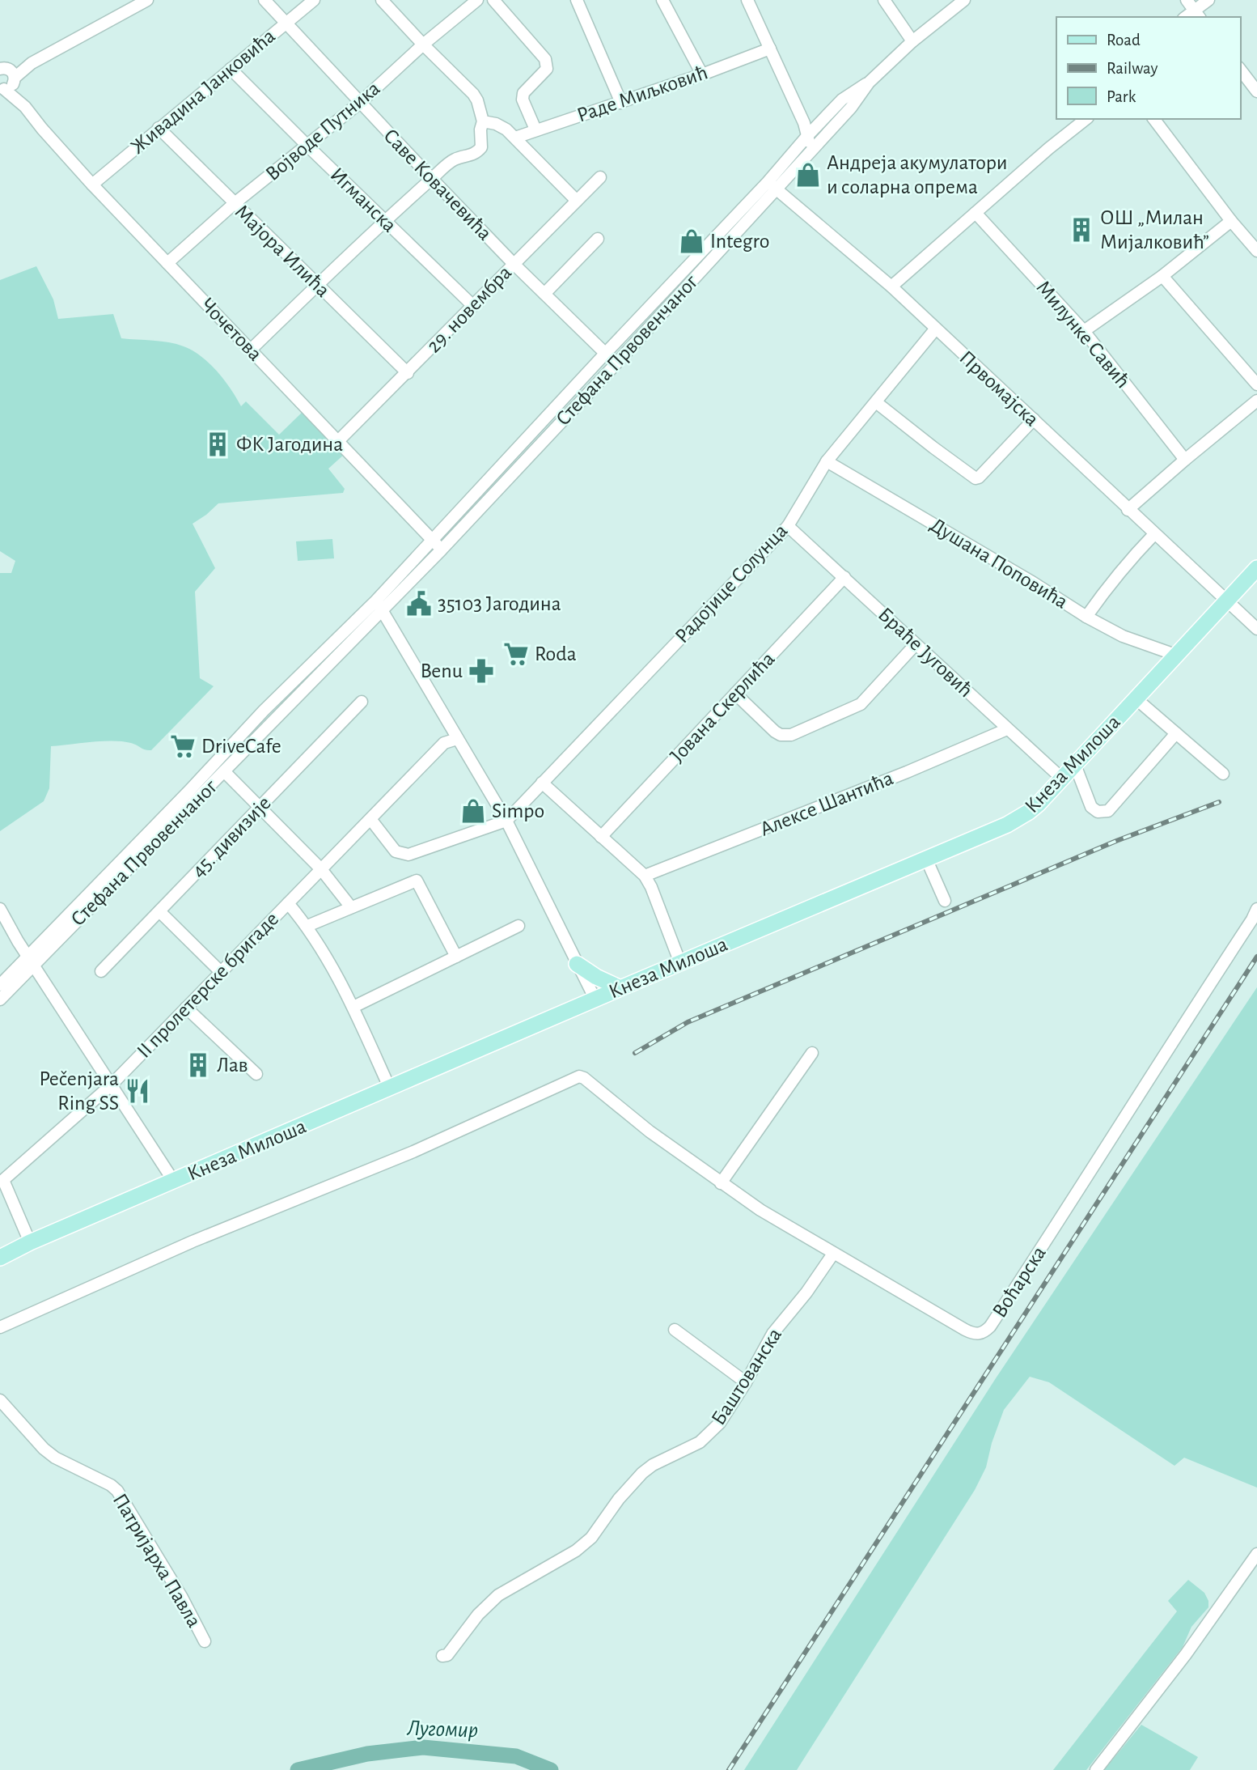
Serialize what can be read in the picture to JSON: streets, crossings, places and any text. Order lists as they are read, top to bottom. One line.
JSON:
{"streets":{"main road":["Кнеза Милоша"],"street":["Живадина Јанковића","Раде Миљковић","Војводе Путника","Саве Ковачевића","Игманска","Мајора Илића","29. новембра","Чочетова","Милунке Савић","Стефана Првовенчаног","Првомајска","Душана Поповића","Радојице Солунца","Браће Југовић","Јована Скерлића","Алексе Шантића","45. дивизије","II пролетерске бригаде","Воћарска","Баштованска","Патријарха Павла"]},"crossings":[["Живадина Јанковића","Саве Ковачевића"],["Живадина Јанковића","Игманска"],["Живадина Јанковића","Мајора Илића"],["Живадина Јанковића","Чочетова"],["Војводе Путника","Саве Ковачевића"],["Војводе Путника","Игманска"],["Војводе Путника","Мајора Илића"],["Војводе Путника","Чочетова"],["Саве Ковачевића","29. новембра"],["Саве Ковачевића","Стефана Првовенчаног"],["Игманска","29. новембра"],["Мајора Илића","29. новембра"],["29. новембра","Чочетова"],["Чочетова","Стефана Првовенчаног"],["Стефана Првовенчаног","Првомајска"],["Првомајска","Радојице Солунца"],["Првомајска","Кнеза Милоша"],["Душана Поповића","Радојице Солунца"],["Душана Поповића","Кнеза Милоша"],["Радојице Солунца","Браће Југовић"],["Браће Југовић","Јована Скерлића"],["Браће Југовић","Кнеза Милоша"],["Браће Југовић","Алексе Шантића"],["Кнеза Милоша","II пролетерске бригаде"],["Воћарска","Баштованска"]],"water":["Лугомир"],"places":{"shop":["Андреја акумулатори и соларна опрема","Integro","Simpo"],"building":["ОШ „Милан Мијалковић”","ФК Јагодина","Лав"],"public building":["35103 Јагодина"],"supermarket":["Roda","DriveCafe"],"pharmacy":["Benu"],"restaurant":["Pečenjara Ring SS"]},"legend":["Road","Railway","Park"]}
